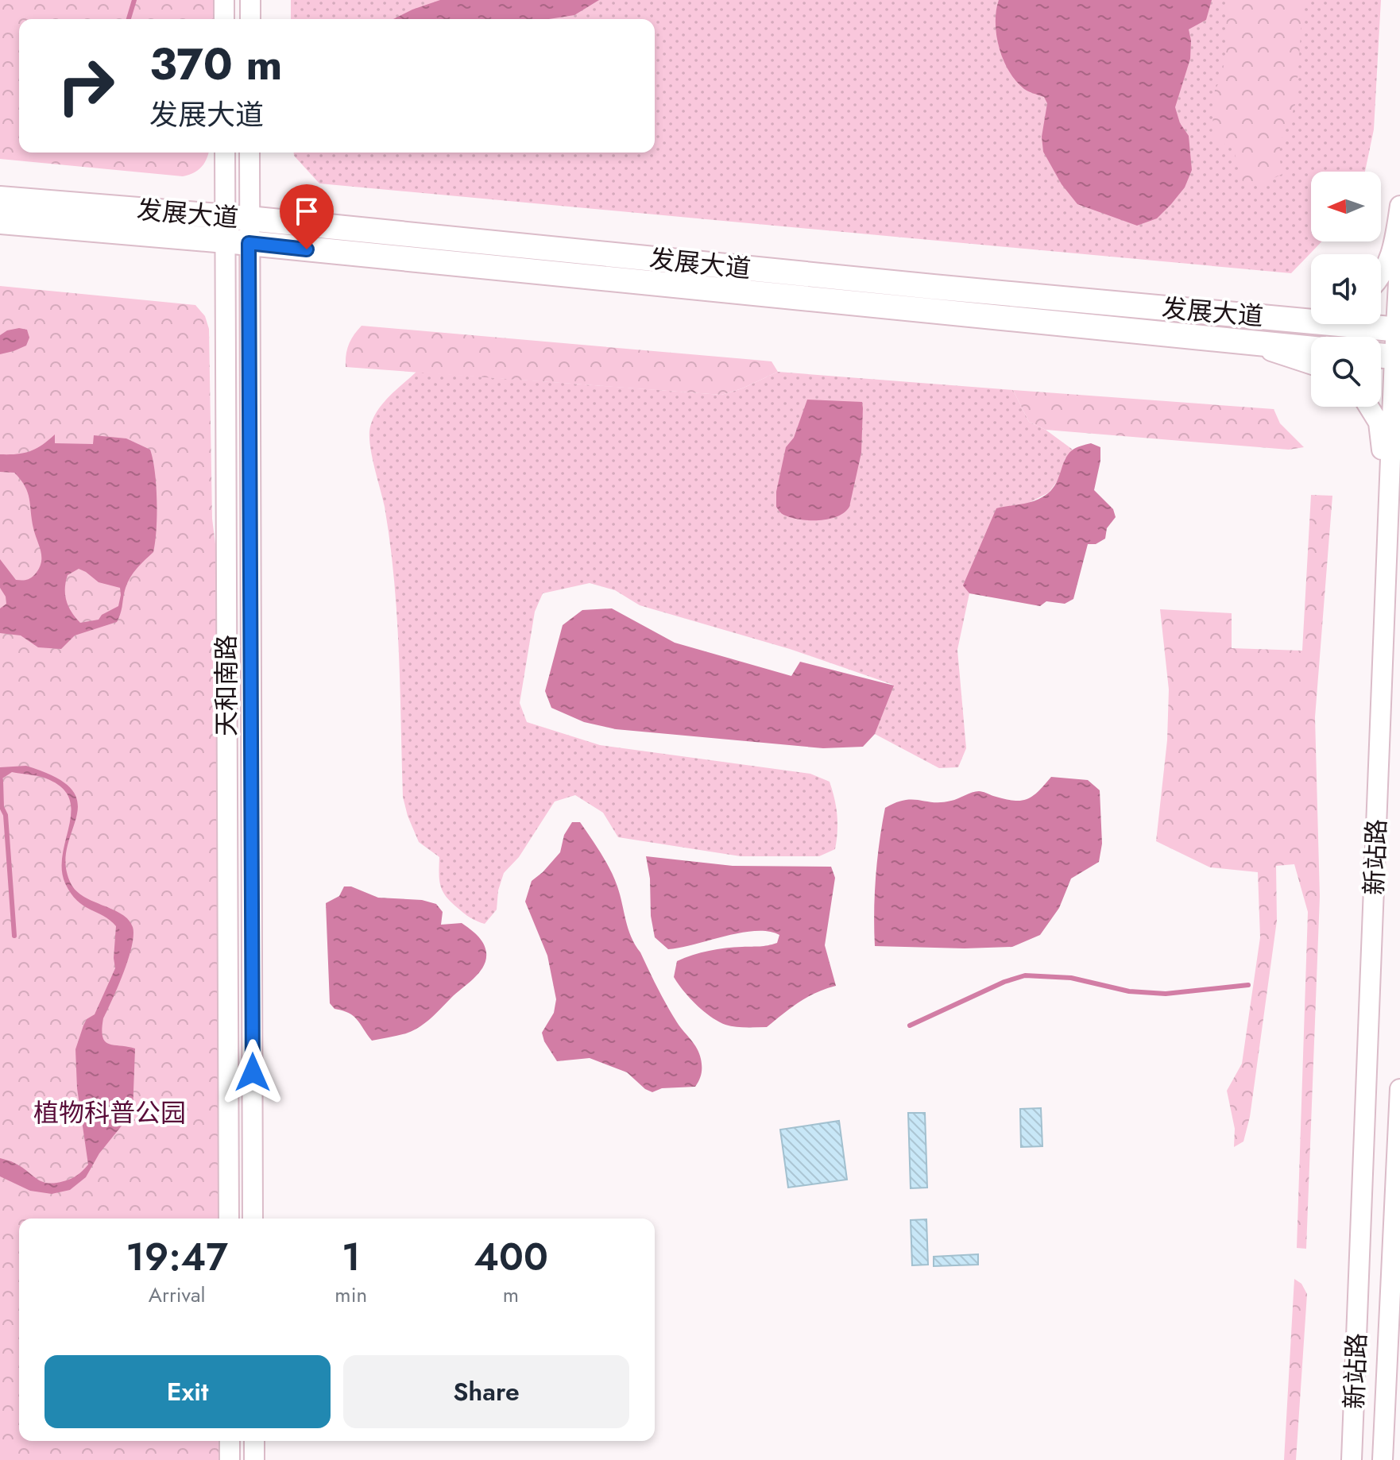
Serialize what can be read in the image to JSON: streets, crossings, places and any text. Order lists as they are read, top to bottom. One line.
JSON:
{"streets":{"main road":["发展大道"],"street":["天和南路","新站路"]},"crossings":[["发展大道","天和南路"],["发展大道","新站路"]],"parks":["植物科普公园"],"north":"left","page":{"turn":["370 m","发展大道"],"eta":["19:47","Arrival","1","min","400","m"],"buttons":["Exit","Share"]}}
